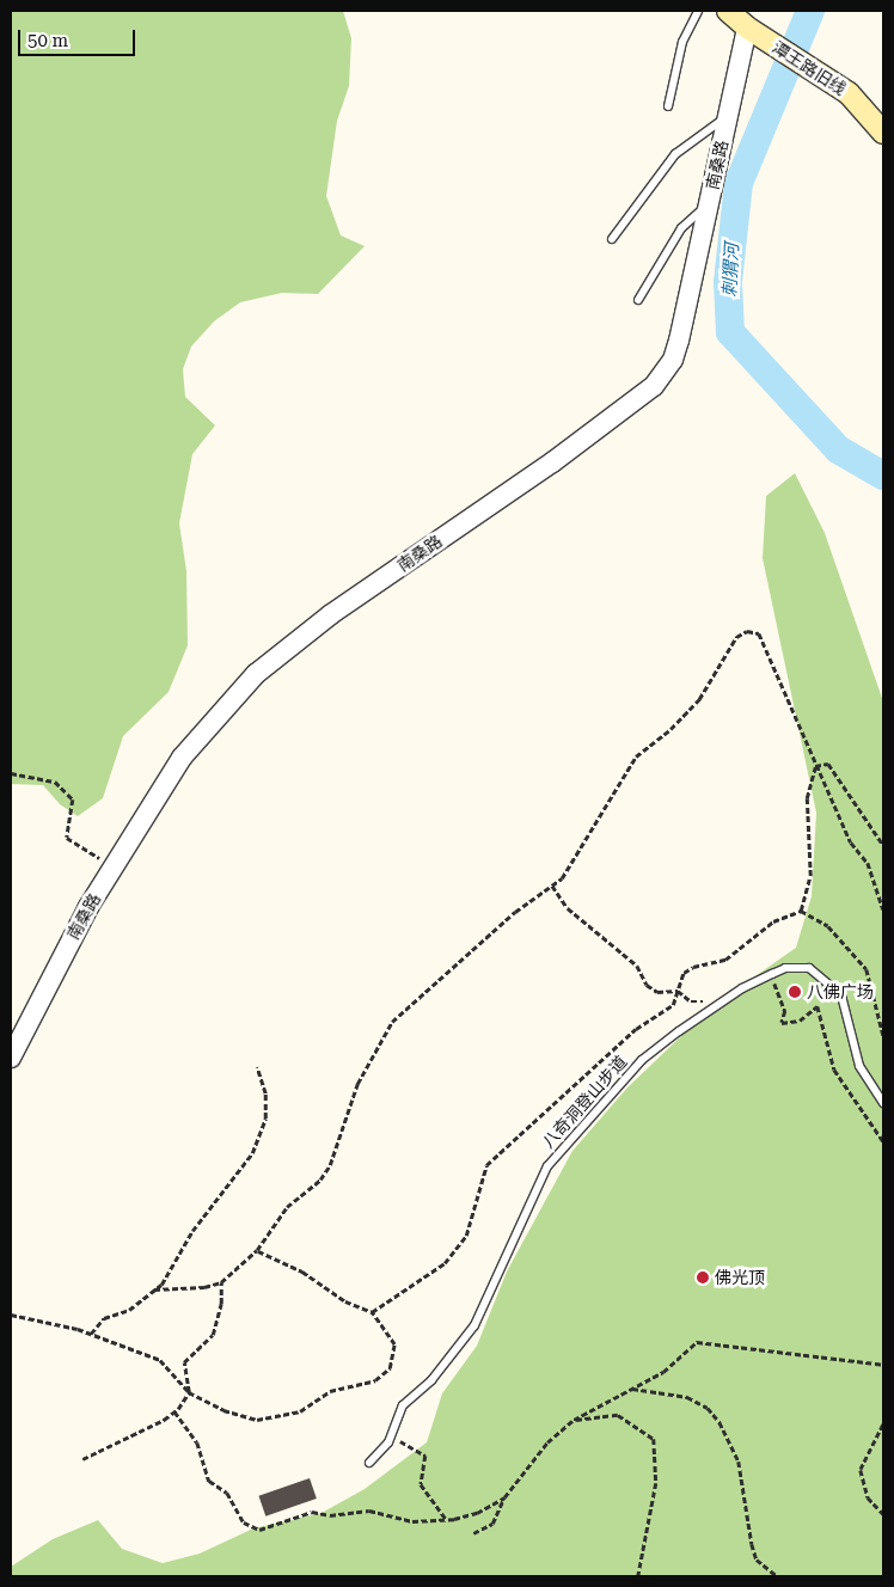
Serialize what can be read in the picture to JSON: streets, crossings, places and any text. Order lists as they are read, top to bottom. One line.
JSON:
{"streets":{"main road":["潭王路旧线"],"street":["南桑路"],"lane":["八奇洞登山步道"]},"crossings":[["潭王路旧线","南桑路"]],"water":["刺猬河"],"places":["八佛广场","佛光顶"],"scale_bar":"50 m"}
